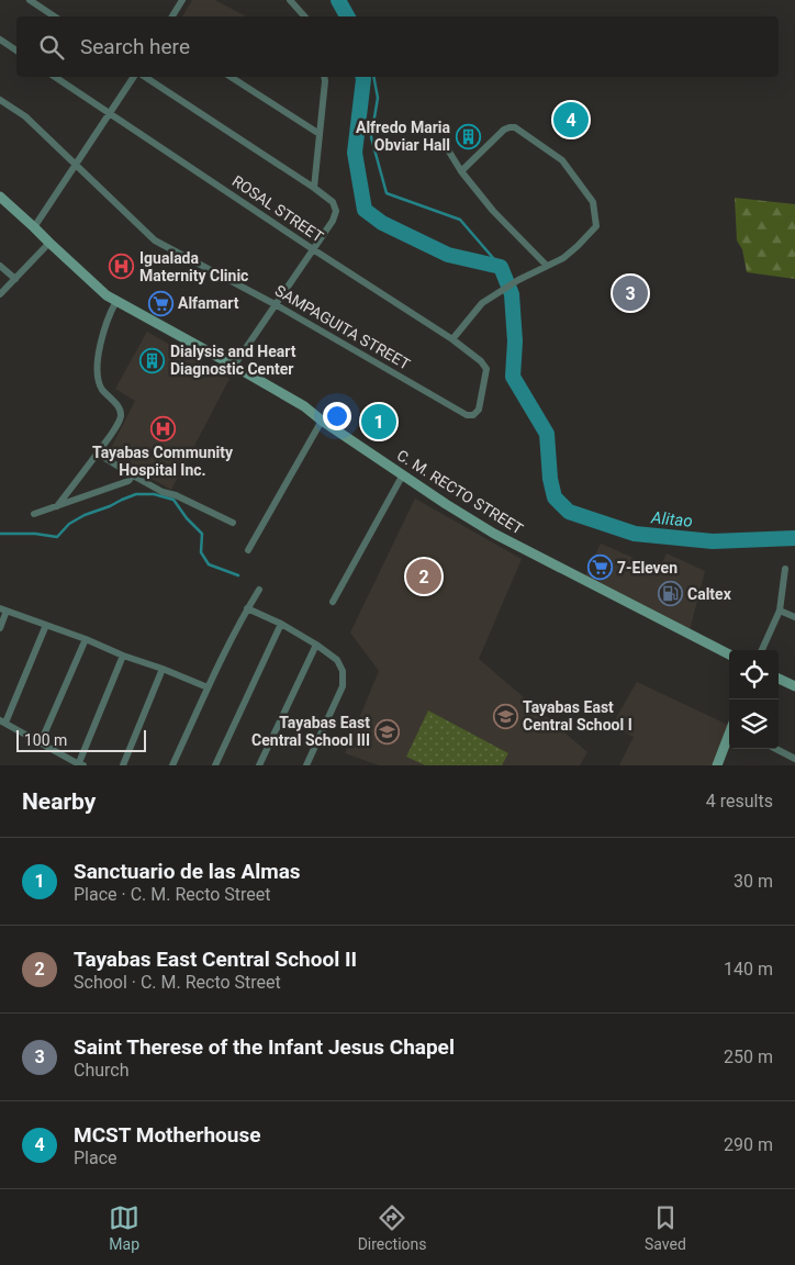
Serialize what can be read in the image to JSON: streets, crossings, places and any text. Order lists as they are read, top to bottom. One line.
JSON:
{"streets":{"main road":["C. M. RECTO STREET"],"street":["ROSAL STREET","SAMPAGUITA STREET"]},"crossings":[["ROSAL STREET","SAMPAGUITA STREET"]],"water":["Alitao"],"places":{"building":["Alfredo Maria Obviar Hall","Dialysis and Heart Diagnostic Center"],"hospital":["Igualada Maternity Clinic","Tayabas Community Hospital Inc."],"supermarket":["Alfamart","7-Eleven"],"fuel station":["Caltex"],"school or university":["Tayabas East Central School I","Tayabas East Central School III"]},"scale_bar":"100 m","page":{"search":"Search here","pins":["4","3","1","2"],"scale":"100 m","heading":["Nearby","4 results"],"list":[{"mark":"1","name":"Sanctuario de las Almas","note":"Place · C. M. Recto Street","value":"30 m"},{"mark":"2","name":"Tayabas East Central School II","note":"School · C. M. Recto Street","value":"140 m"},{"mark":"3","name":"Saint Therese of the Infant Jesus Chapel","note":"Church","value":"250 m"},{"mark":"4","name":"MCST Motherhouse","note":"Place","value":"290 m"}],"nav":["Map","Directions","Saved"]}}
